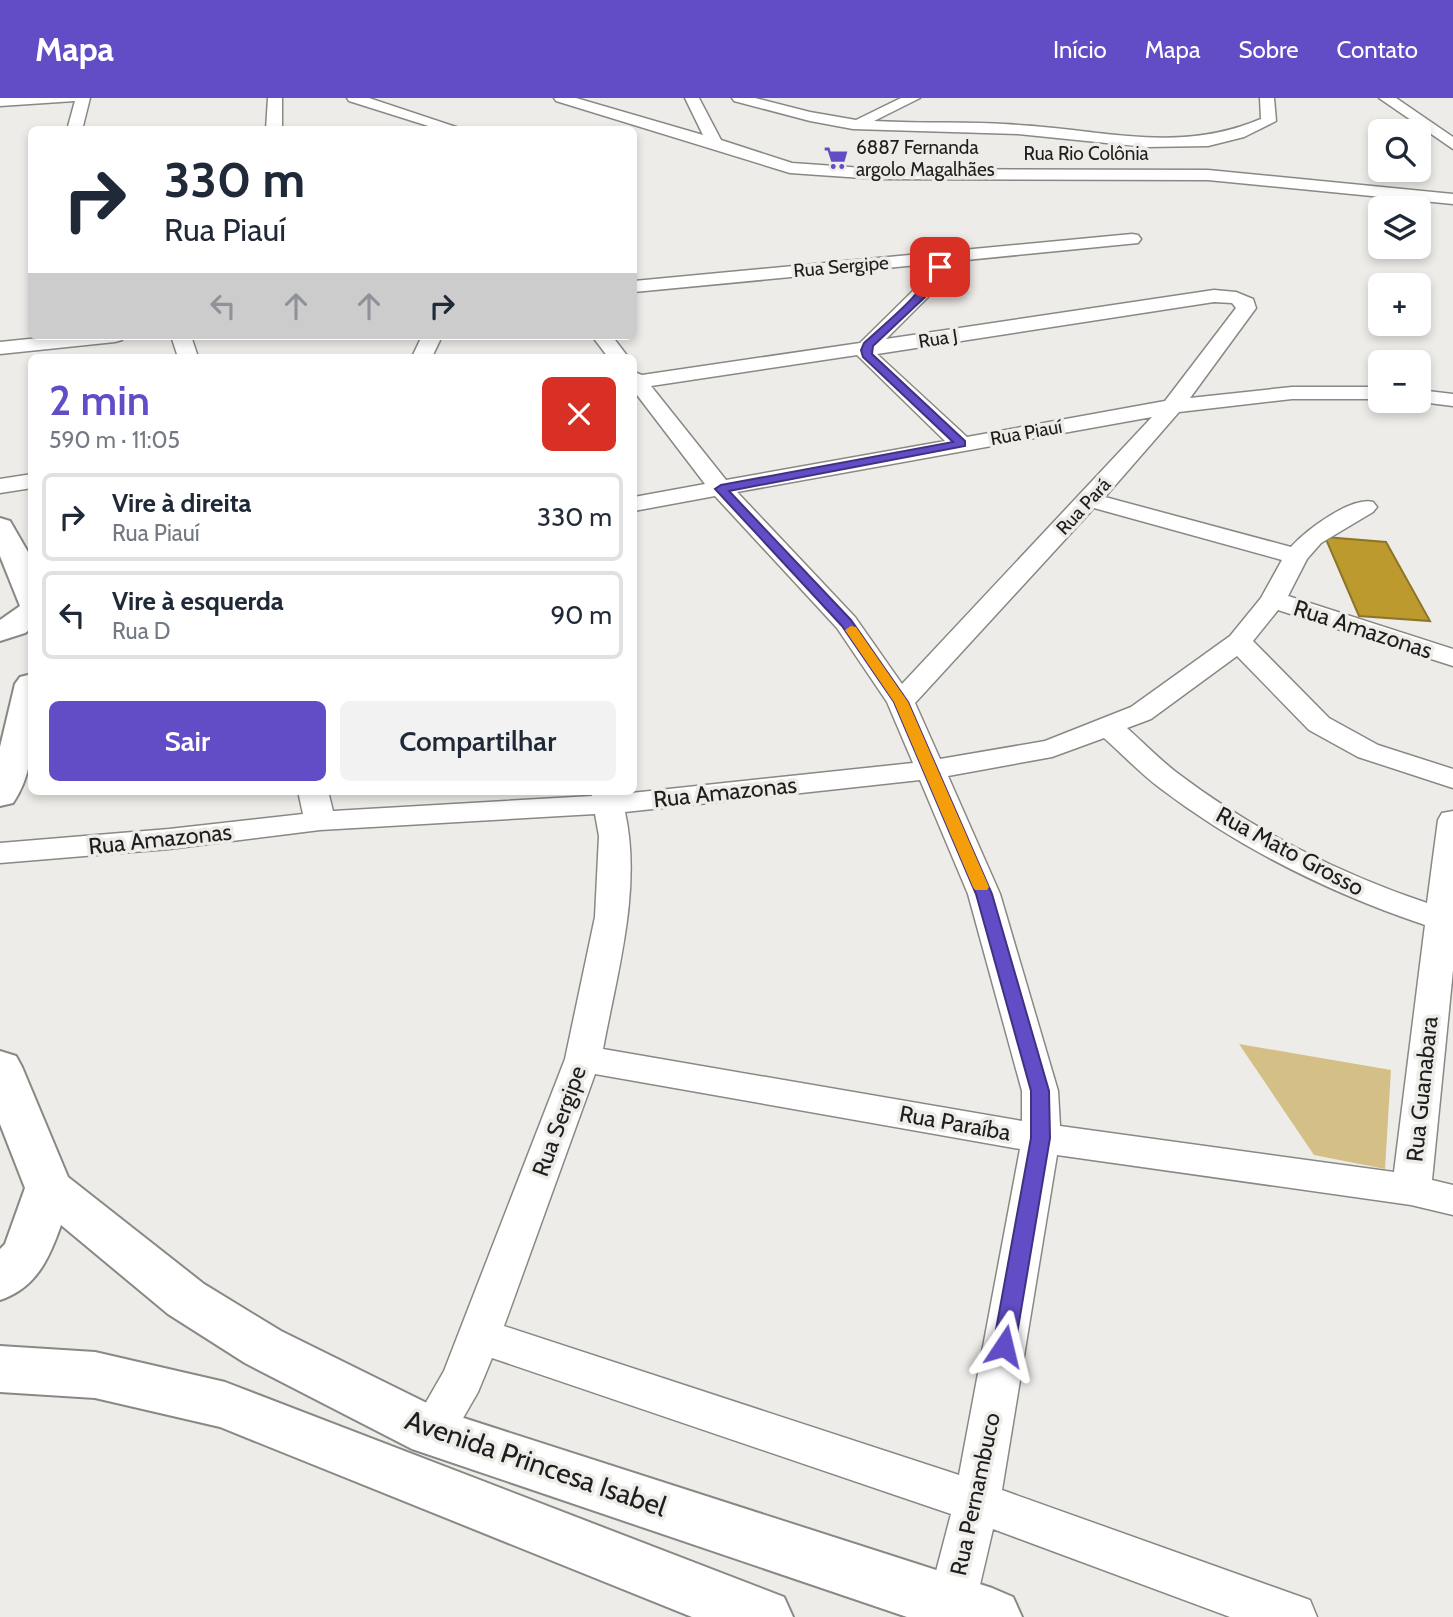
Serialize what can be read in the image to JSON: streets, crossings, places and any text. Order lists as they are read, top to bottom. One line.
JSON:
{"streets":{"main road":["Avenida Princesa Isabel"],"street":["Rua Rio Colônia","Rua Sergipe","Rua J","Rua Piauí","Rua Pará","Rua Amazonas","Rua Mato Grosso","Rua Guanabara","Rua Paraíba","Rua Pernambuco"]},"crossings":[["Rua Sergipe","Rua Amazonas"],["Rua Sergipe","Rua Paraíba"],["Rua Sergipe","Avenida Princesa Isabel"],["Rua J","Rua Pará"],["Rua Piauí","Rua Pará"],["Rua Piauí","Rua Pernambuco"],["Rua Pará","Rua Pernambuco"],["Rua Amazonas","Rua Mato Grosso"],["Rua Amazonas","Rua Pernambuco"],["Rua Mato Grosso","Rua Guanabara"],["Rua Guanabara","Rua Paraíba"],["Rua Paraíba","Rua Pernambuco"],["Avenida Princesa Isabel","Rua Pernambuco"]],"places":{"supermarket":["6887 Fernanda argolo Magalhães"]},"page":{"header":"Mapa","nav":["Início","Mapa","Sobre","Contato"],"map_buttons":["+","−"],"turn":["330 m","Rua Piauí"],"heading":["2 min","590 m · 11:05"],"list":[{"name":"Vire à direita","note":"Rua Piauí","value":"330 m"},{"name":"Vire à esquerda","note":"Rua D","value":"90 m"}],"buttons":["Sair","Compartilhar"]}}
